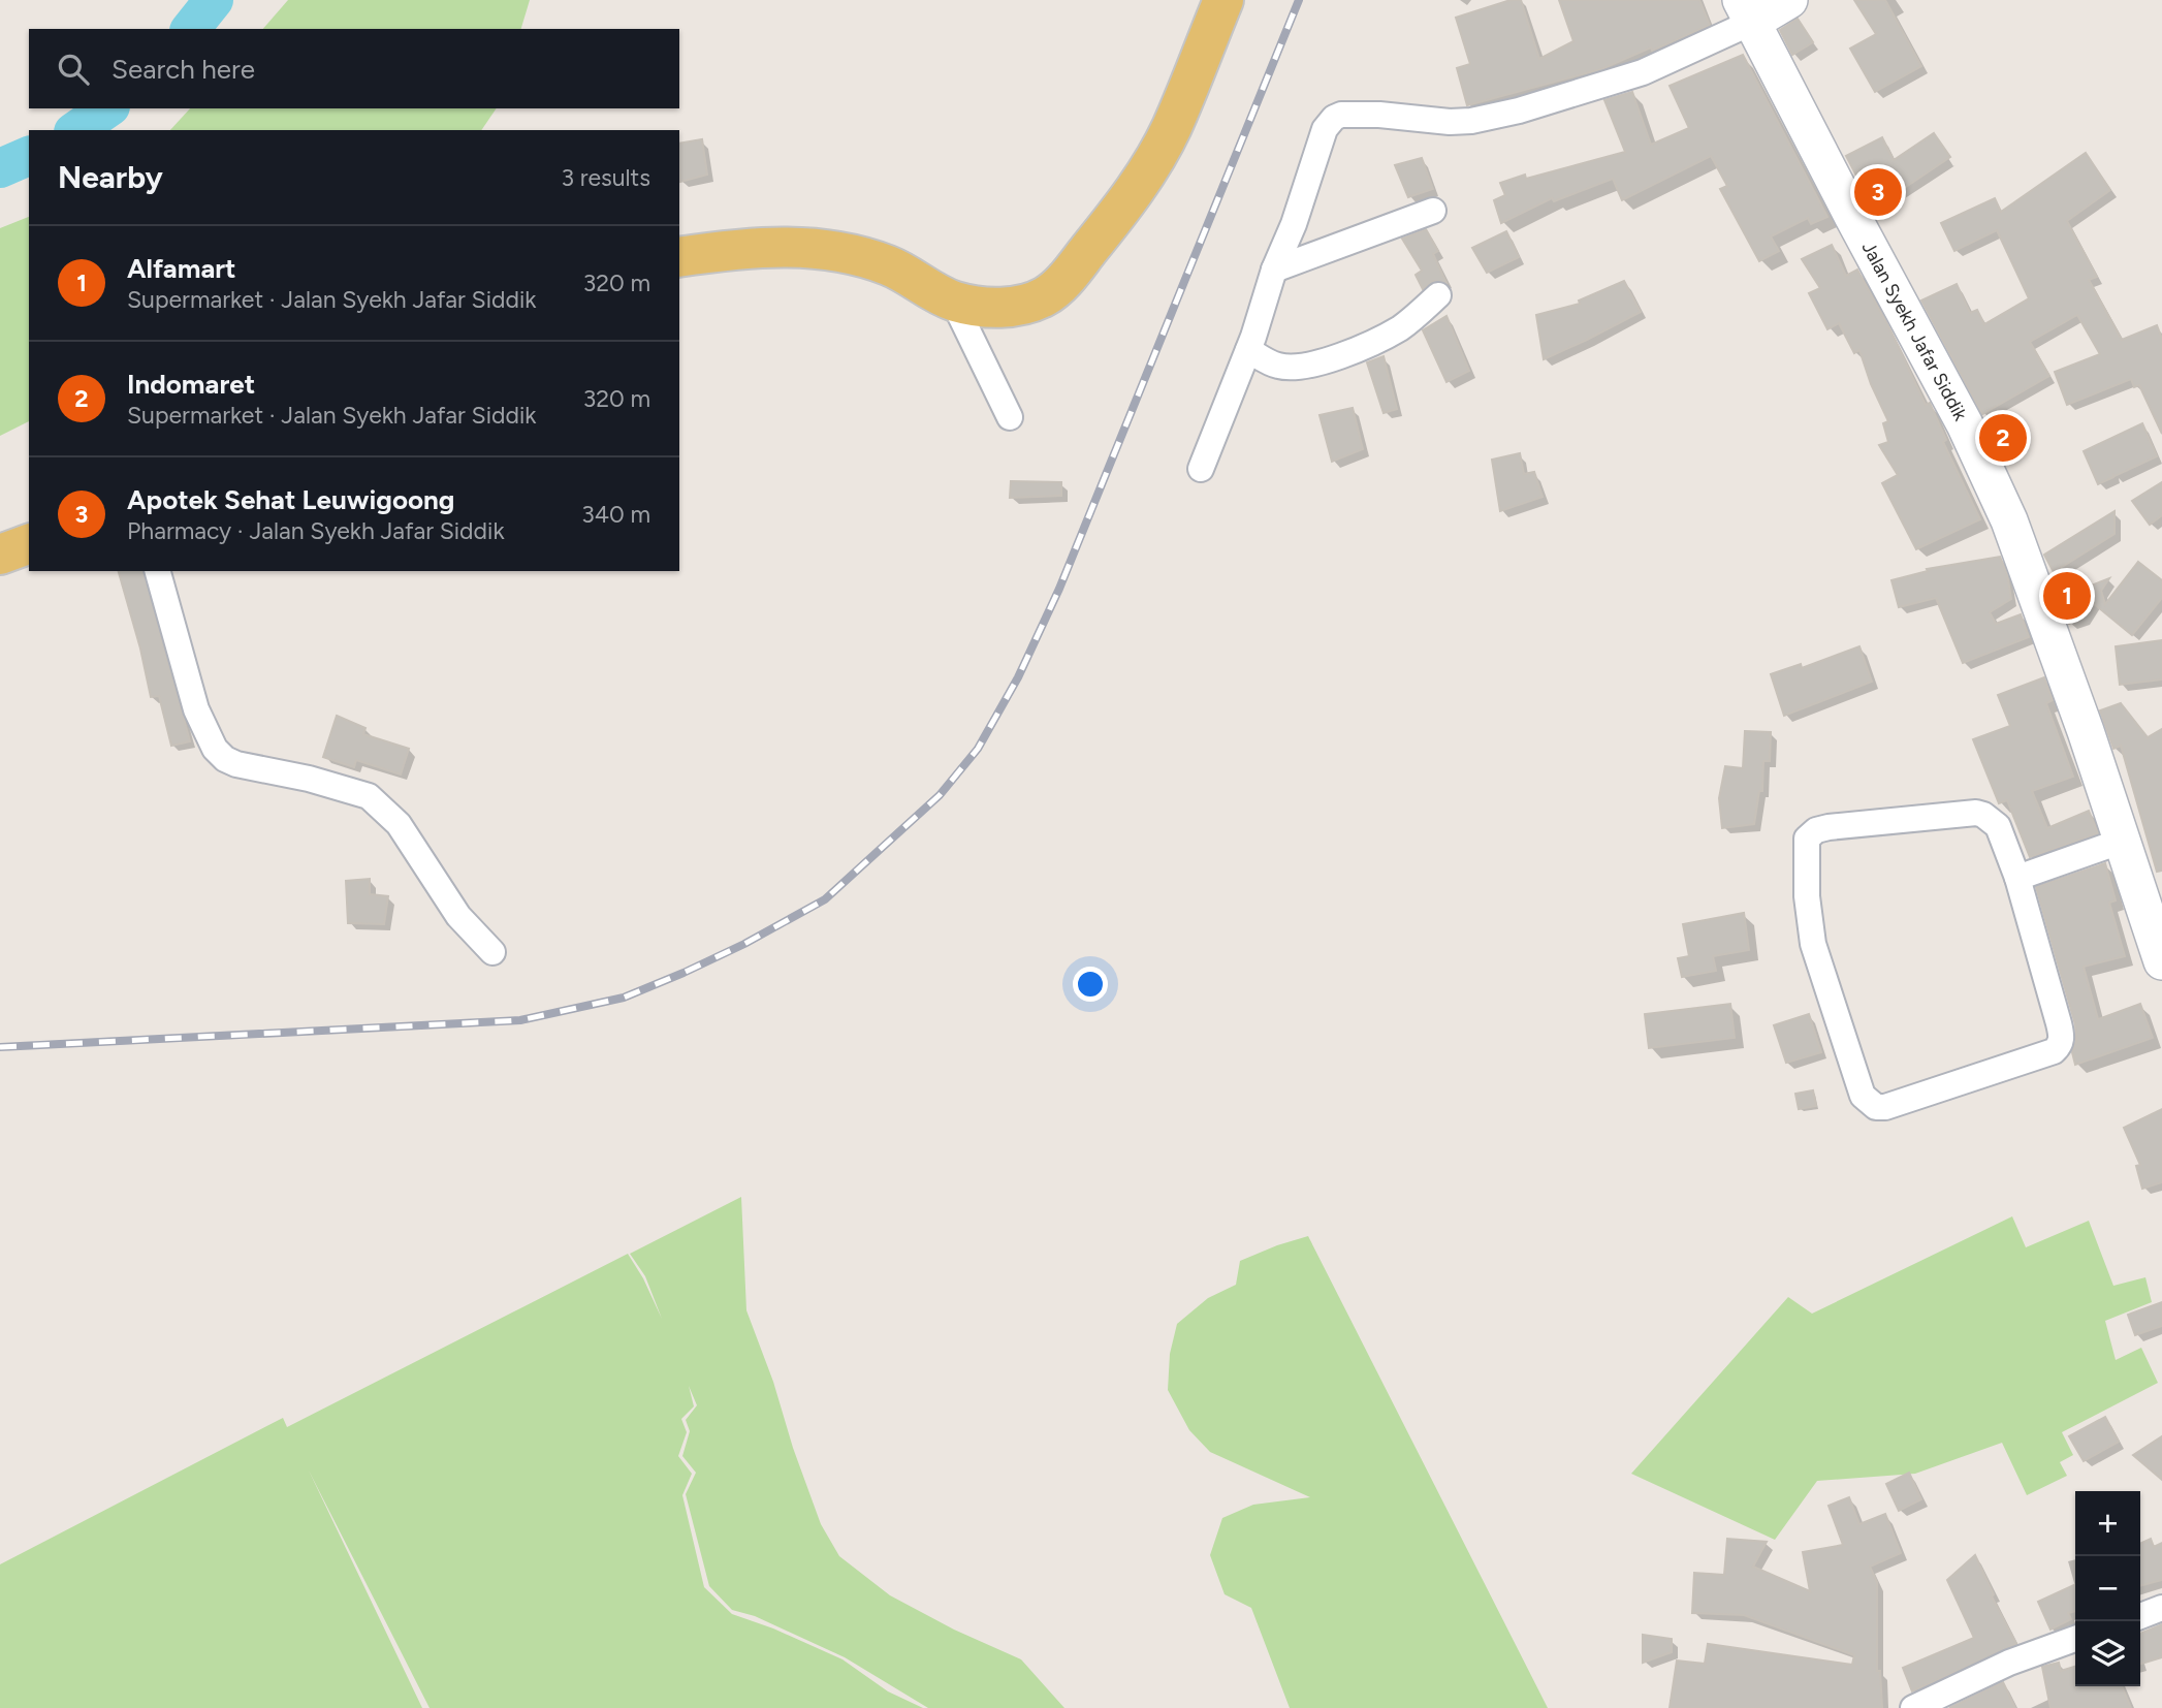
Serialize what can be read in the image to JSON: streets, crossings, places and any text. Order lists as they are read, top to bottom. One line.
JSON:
{"streets":{"main road":["Jalan Syekh Jafar Siddik"]},"page":{"search":"Search here","heading":["Nearby","3 results"],"pins":["3","2","1"],"list":[{"mark":"1","name":"Alfamart","note":"Supermarket · Jalan Syekh Jafar Siddik","value":"320 m"},{"mark":"2","name":"Indomaret","note":"Supermarket · Jalan Syekh Jafar Siddik","value":"320 m"},{"mark":"3","name":"Apotek Sehat Leuwigoong","note":"Pharmacy · Jalan Syekh Jafar Siddik","value":"340 m"}],"map_buttons":["+","−"]}}
